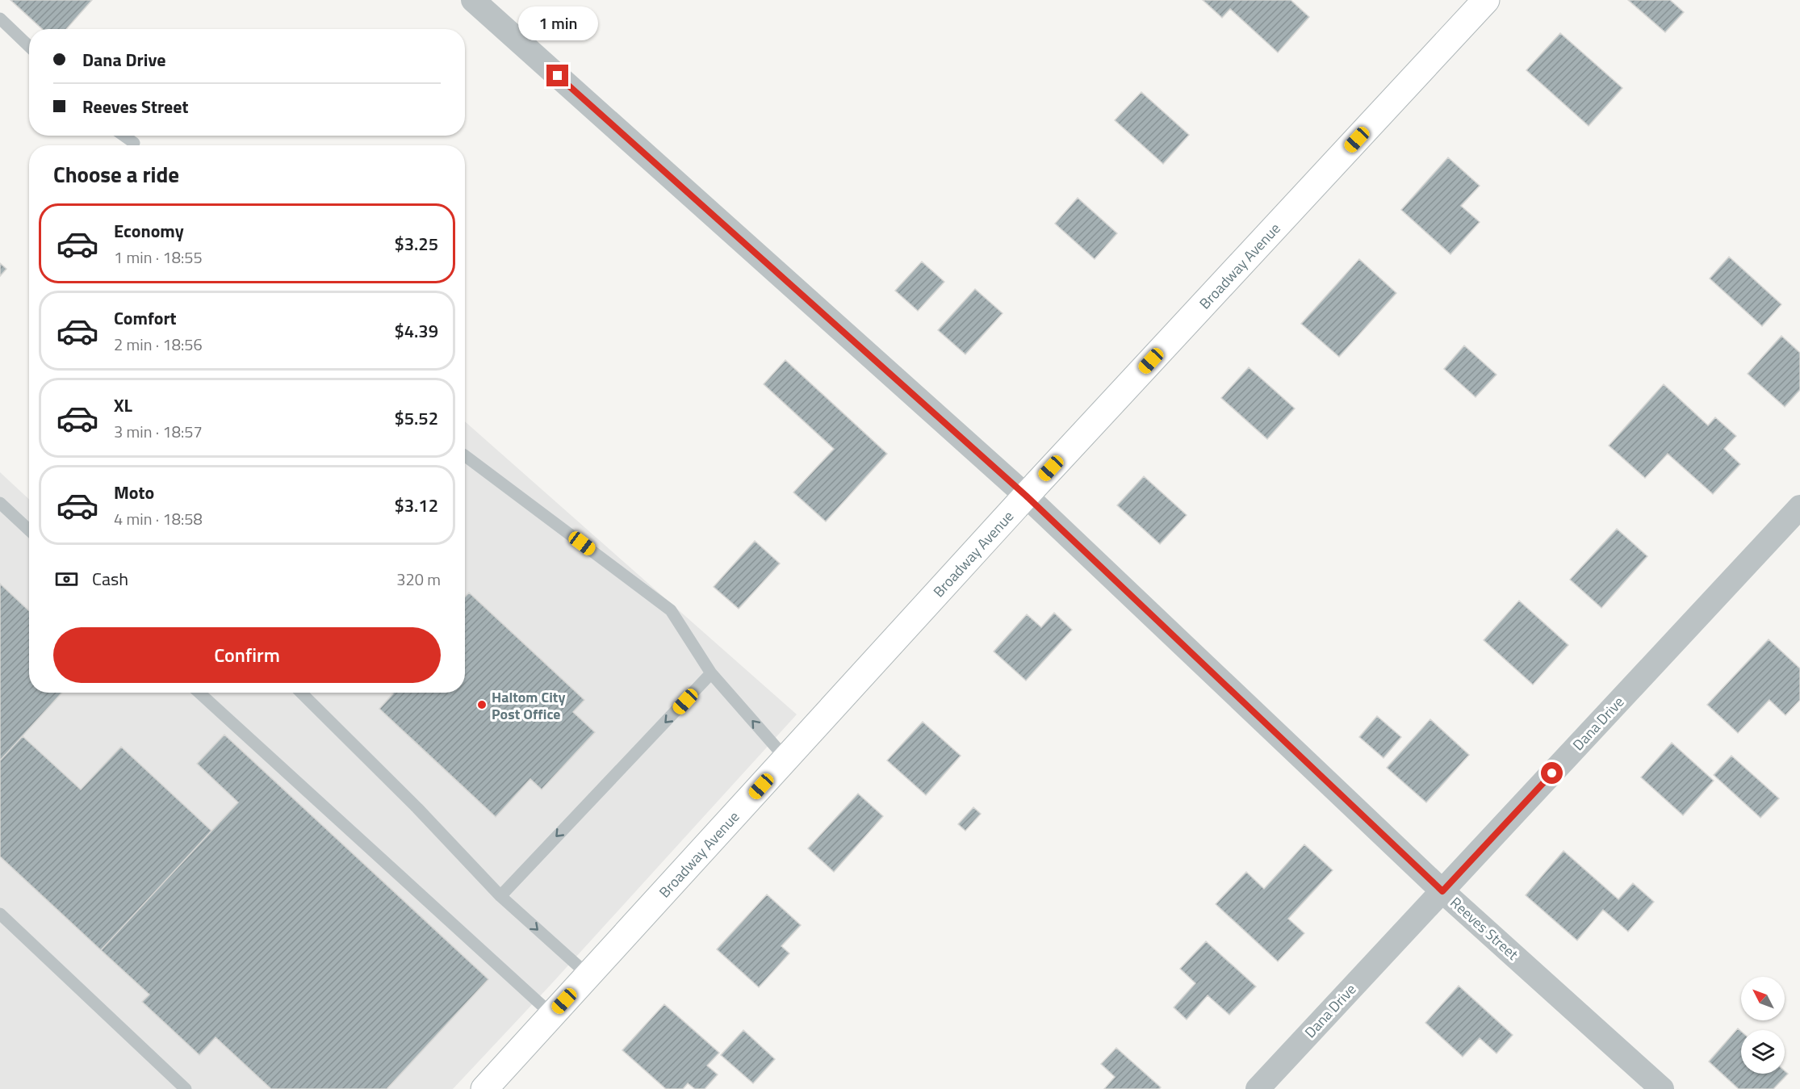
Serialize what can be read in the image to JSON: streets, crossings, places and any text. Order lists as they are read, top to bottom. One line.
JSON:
{"streets":{"main road":["Broadway Avenue"],"street":["Dana Drive","Reeves Street"]},"crossings":[["Broadway Avenue","Reeves Street"],["Dana Drive","Reeves Street"]],"places":["Haltom City Post Office"],"north":"top left","page":{"bubble":"1 min","banner":["Dana Drive","Reeves Street"],"heading":"Choose a ride","list":[{"name":"Economy","note":"1 min · 18:55","value":"$3.25"},{"name":"Comfort","note":"2 min · 18:56","value":"$4.39"},{"name":"XL","note":"3 min · 18:57","value":"$5.52"},{"name":"Moto","note":"4 min · 18:58","value":"$3.12"}],"pay":["Cash","320 m"],"buttons":"Confirm"}}
